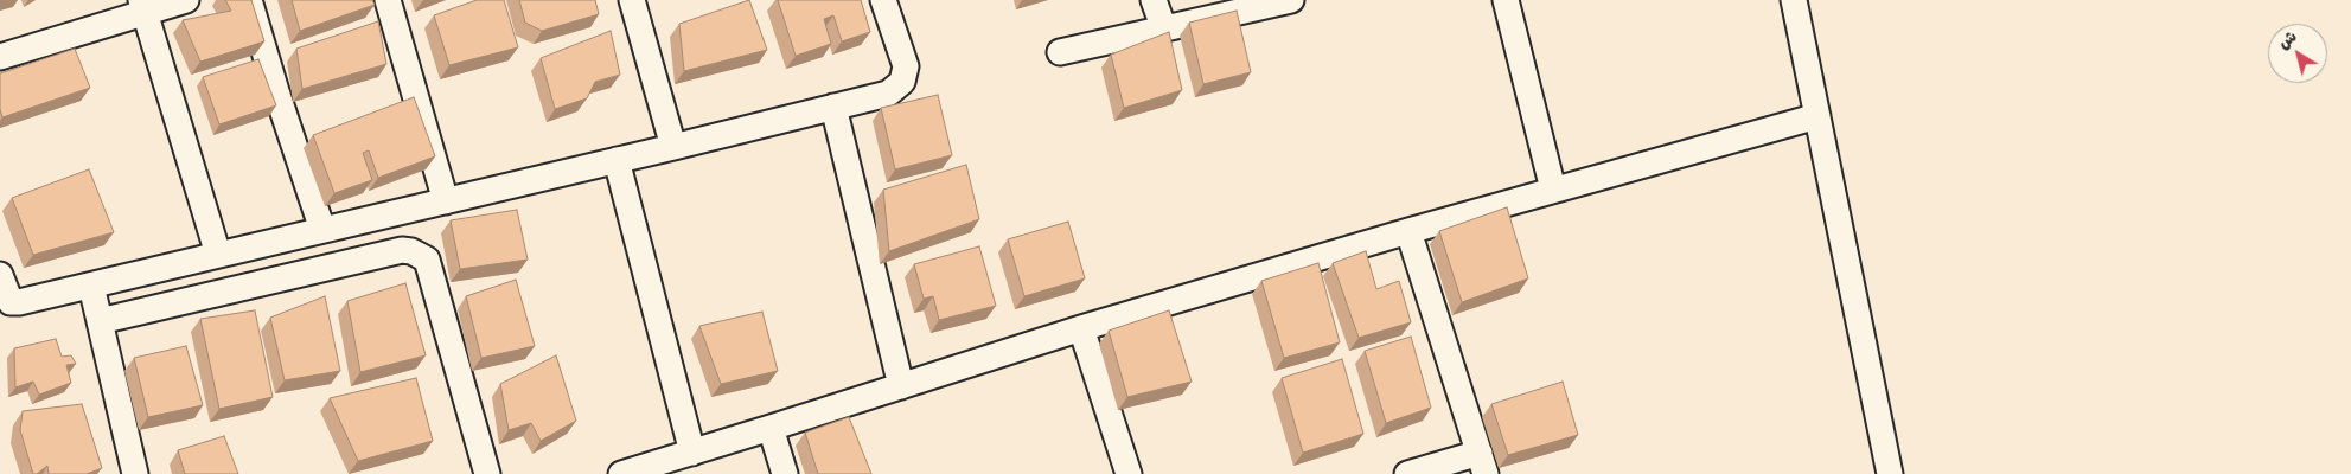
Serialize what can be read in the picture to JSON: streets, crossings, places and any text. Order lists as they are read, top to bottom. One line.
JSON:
{"north":"top left"}
